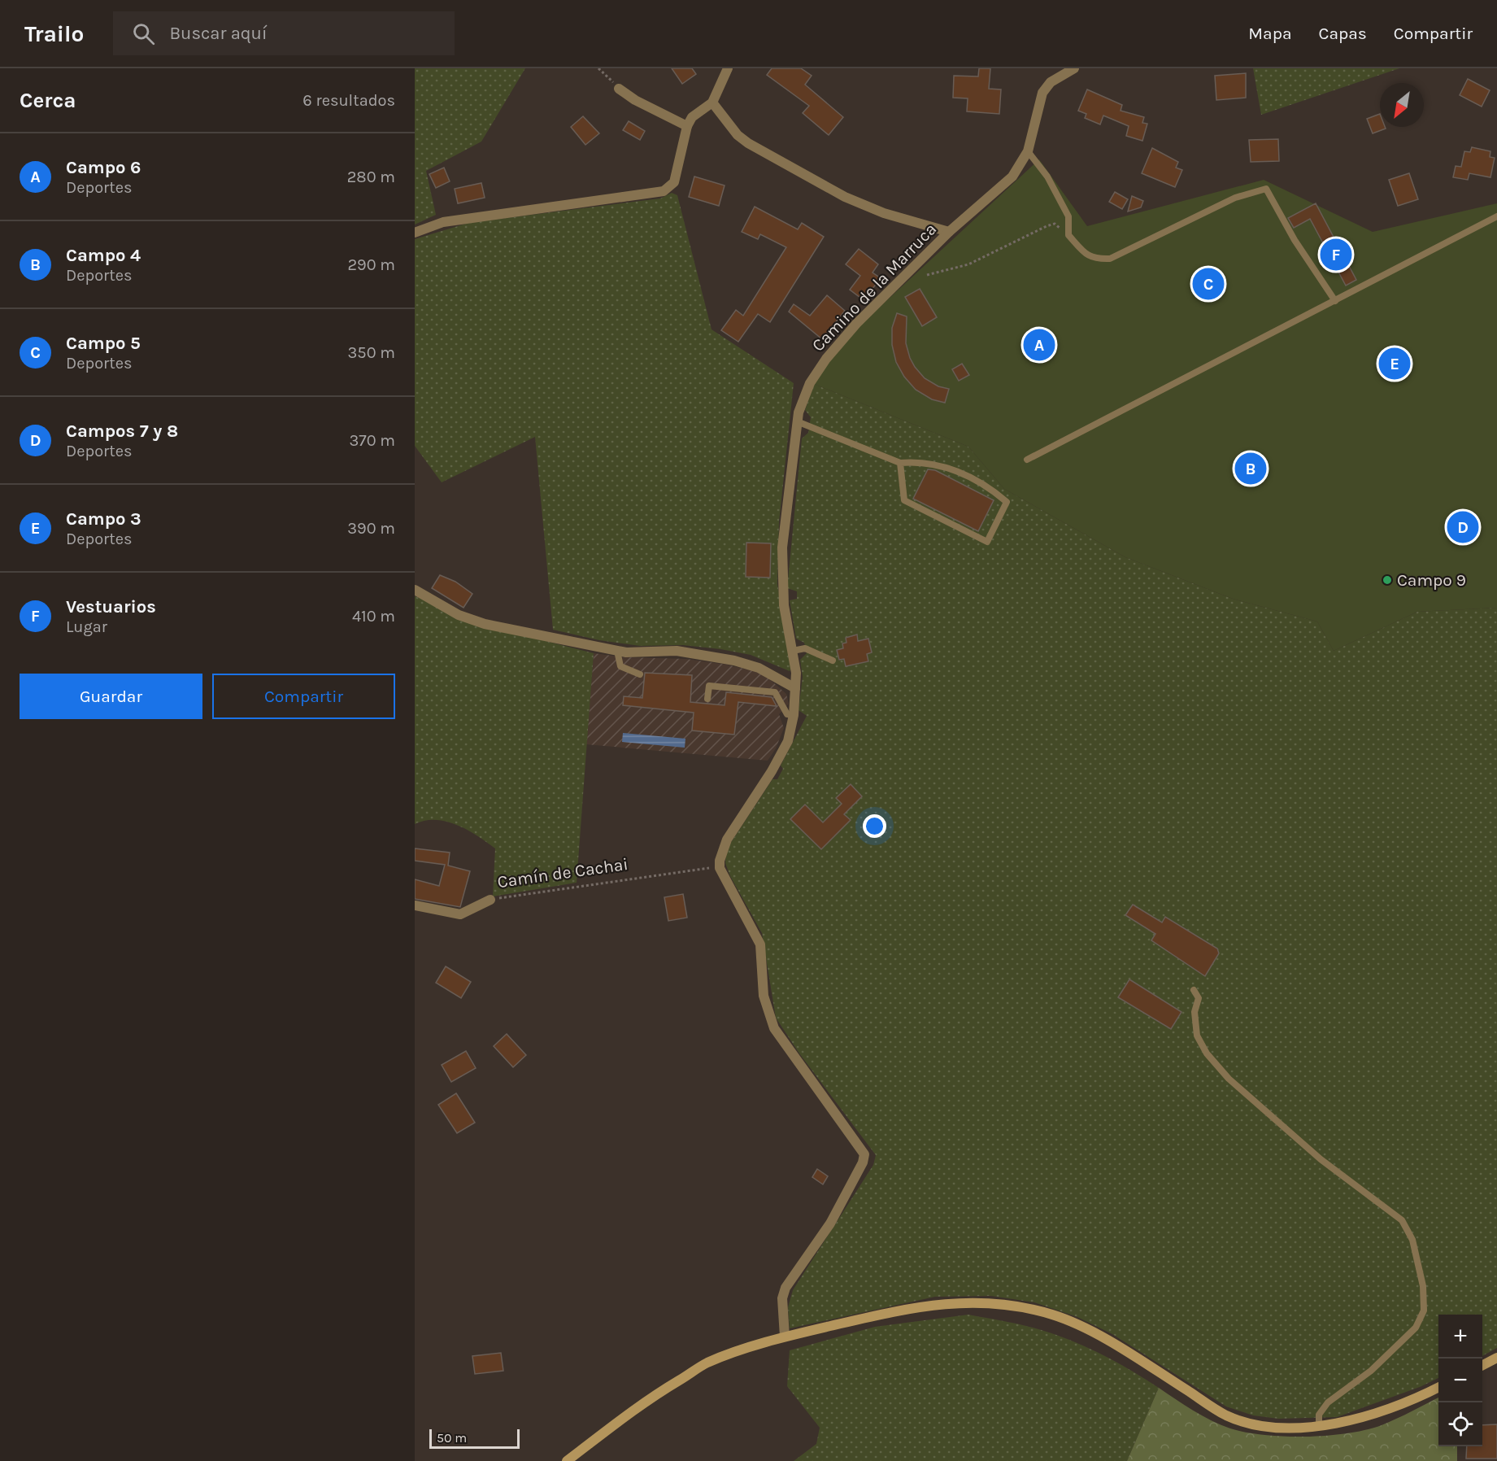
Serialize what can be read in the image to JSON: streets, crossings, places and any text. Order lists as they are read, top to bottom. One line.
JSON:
{"streets":{"street":["Camino de la Marruca","Camín de Cachai"]},"crossings":[["Camino de la Marruca","Camín de Cachai"]],"places":["Campo 9"],"scale_bar":"50 m","north":"bottom left","page":{"header":"Trailo","search":"Buscar aquí","nav":["Mapa","Capas","Compartir"],"heading":["Cerca","6 resultados"],"list":[{"mark":"A","name":"Campo 6","note":"Deportes","value":"280 m"},{"mark":"B","name":"Campo 4","note":"Deportes","value":"290 m"},{"mark":"C","name":"Campo 5","note":"Deportes","value":"350 m"},{"mark":"D","name":"Campos 7 y 8","note":"Deportes","value":"370 m"},{"mark":"E","name":"Campo 3","note":"Deportes","value":"390 m"},{"mark":"F","name":"Vestuarios","note":"Lugar","value":"410 m"}],"pins":["F","C","A","E","B","D"],"buttons":["Guardar","Compartir"],"map_buttons":["+","−"],"scale":"50 m"}}
